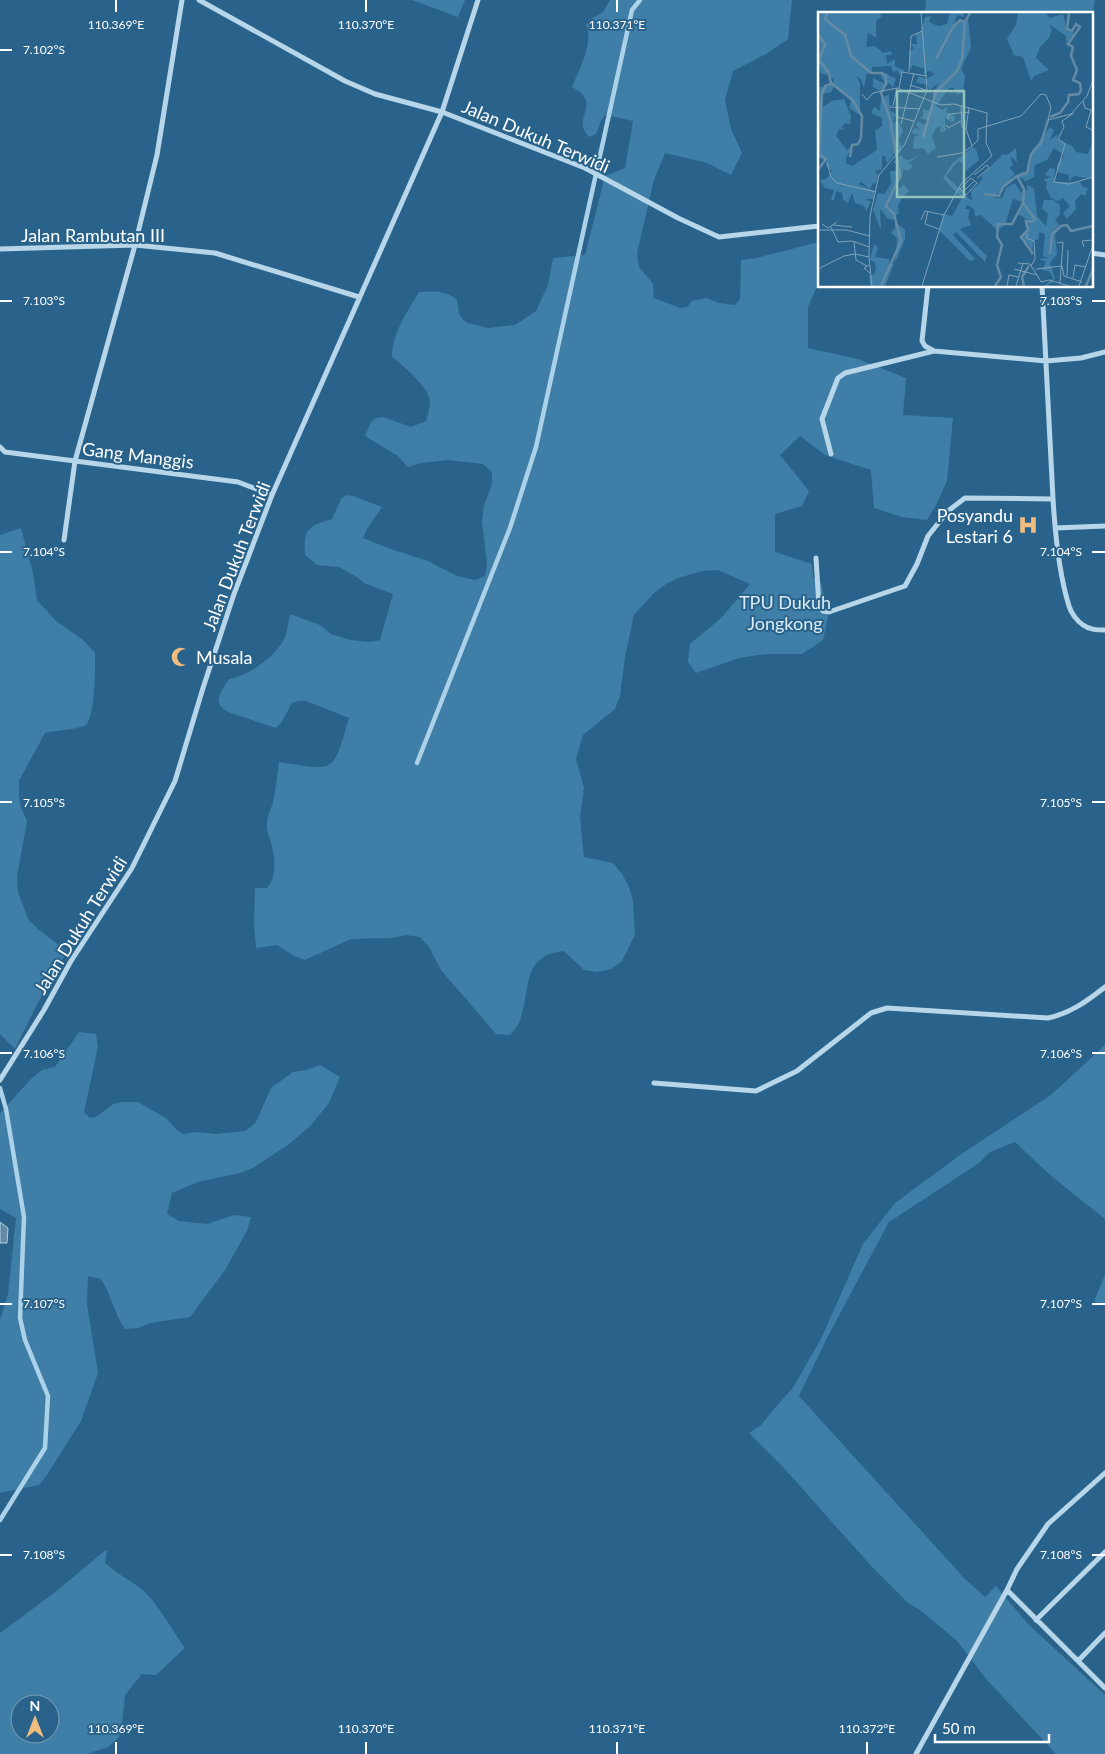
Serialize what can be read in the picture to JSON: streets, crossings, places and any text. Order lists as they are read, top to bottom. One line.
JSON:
{"streets":{"street":["Jalan Dukuh Terwidi","Jalan Rambutan III","Gang Manggis"]},"crossings":[["Jalan Dukuh Terwidi","Jalan Rambutan III"],["Jalan Dukuh Terwidi","Gang Manggis"]],"parks":["TPU Dukuh Jongkong"],"places":{"hospital":["Posyandu Lestari 6"],"mosque":["Musala"]},"scale_bar":"50 m","north":"top","coordinates":["110.369°E","110.370°E","110.371°E","7.102°S","7.103°S","7.104°S","7.105°S","7.106°S","7.107°S","7.108°S","110.372°E"]}
